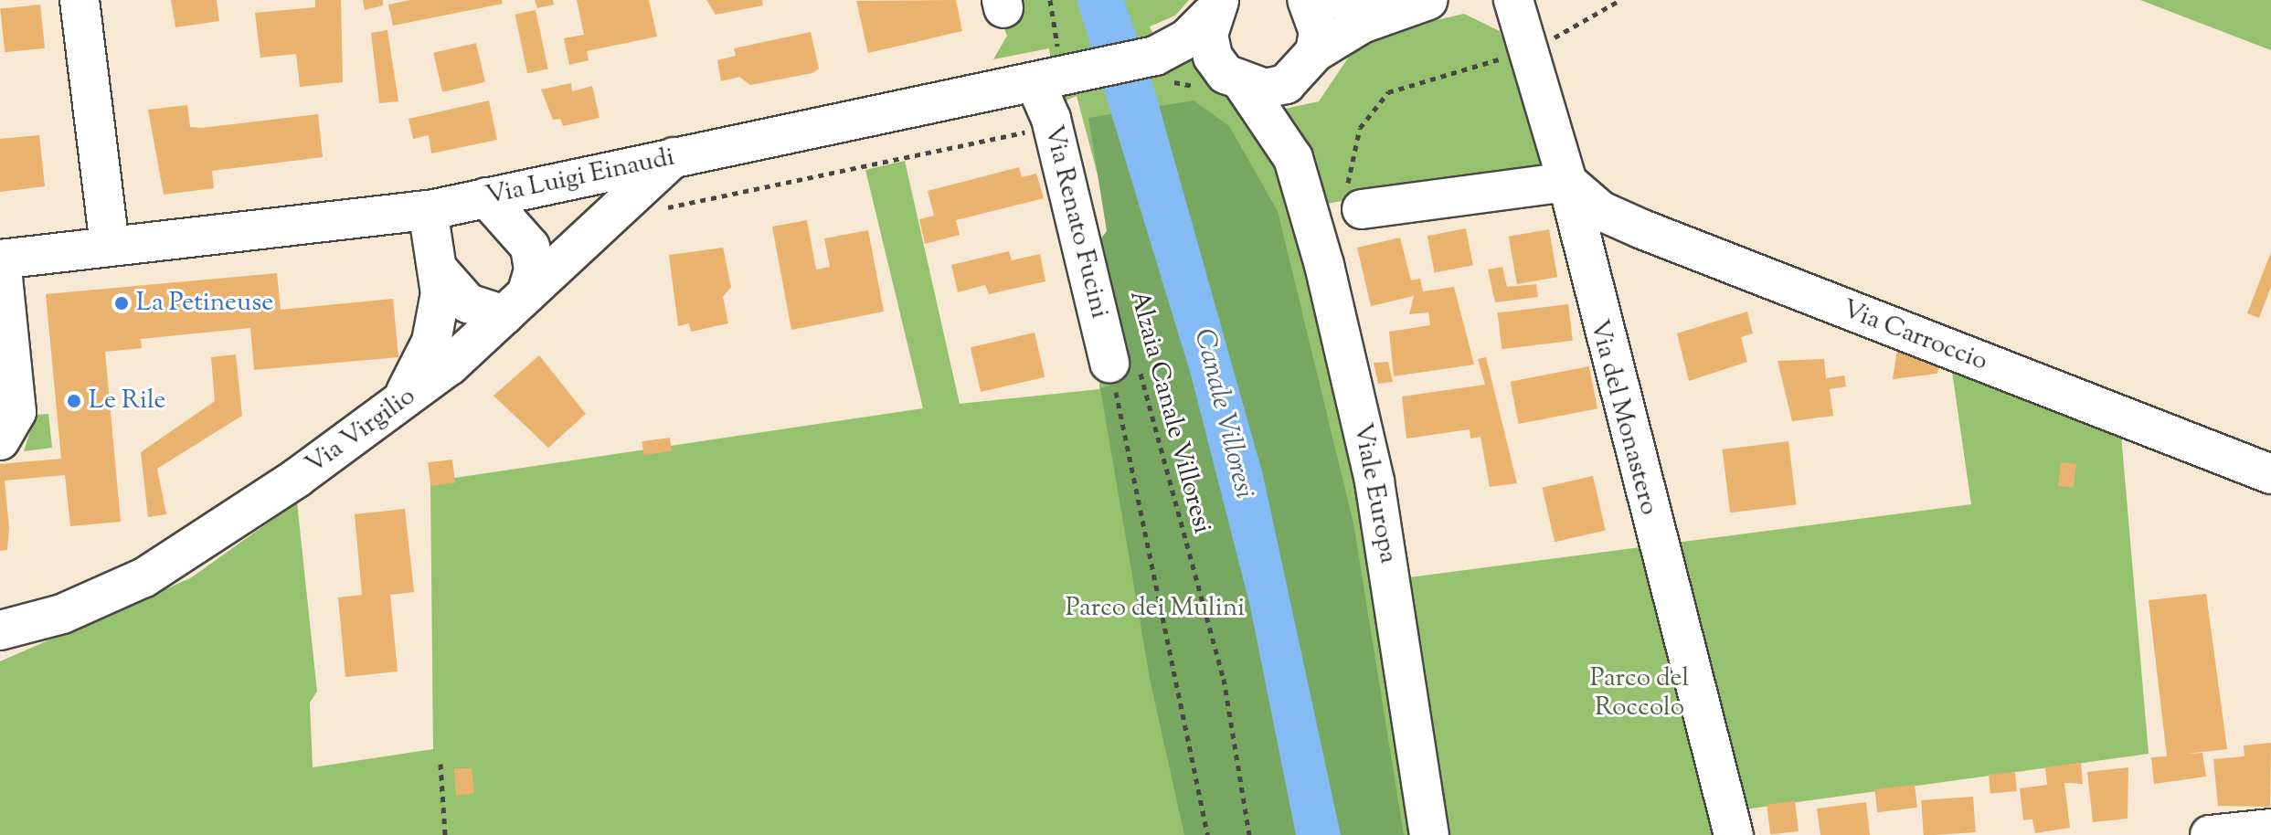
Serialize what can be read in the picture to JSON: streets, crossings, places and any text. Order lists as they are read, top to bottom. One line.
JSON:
{"streets":{"street":["Via Luigi Einaudi","Via Renato Fucini","Via Carroccio","Via del Monastero","Via Virgilio","Viale Europa"],"path":["Alzaia Canale Villoresi"]},"crossings":[["Via Luigi Einaudi","Via Renato Fucini"],["Via Luigi Einaudi","Via Virgilio"],["Via Luigi Einaudi","Viale Europa"],["Via Renato Fucini","Alzaia Canale Villoresi"],["Via Carroccio","Via del Monastero"]],"water":["Canale Villoresi"],"parks":["Parco dei Mulini","Parco del Roccolo"],"places":["La Petineuse","Le Rile"]}
